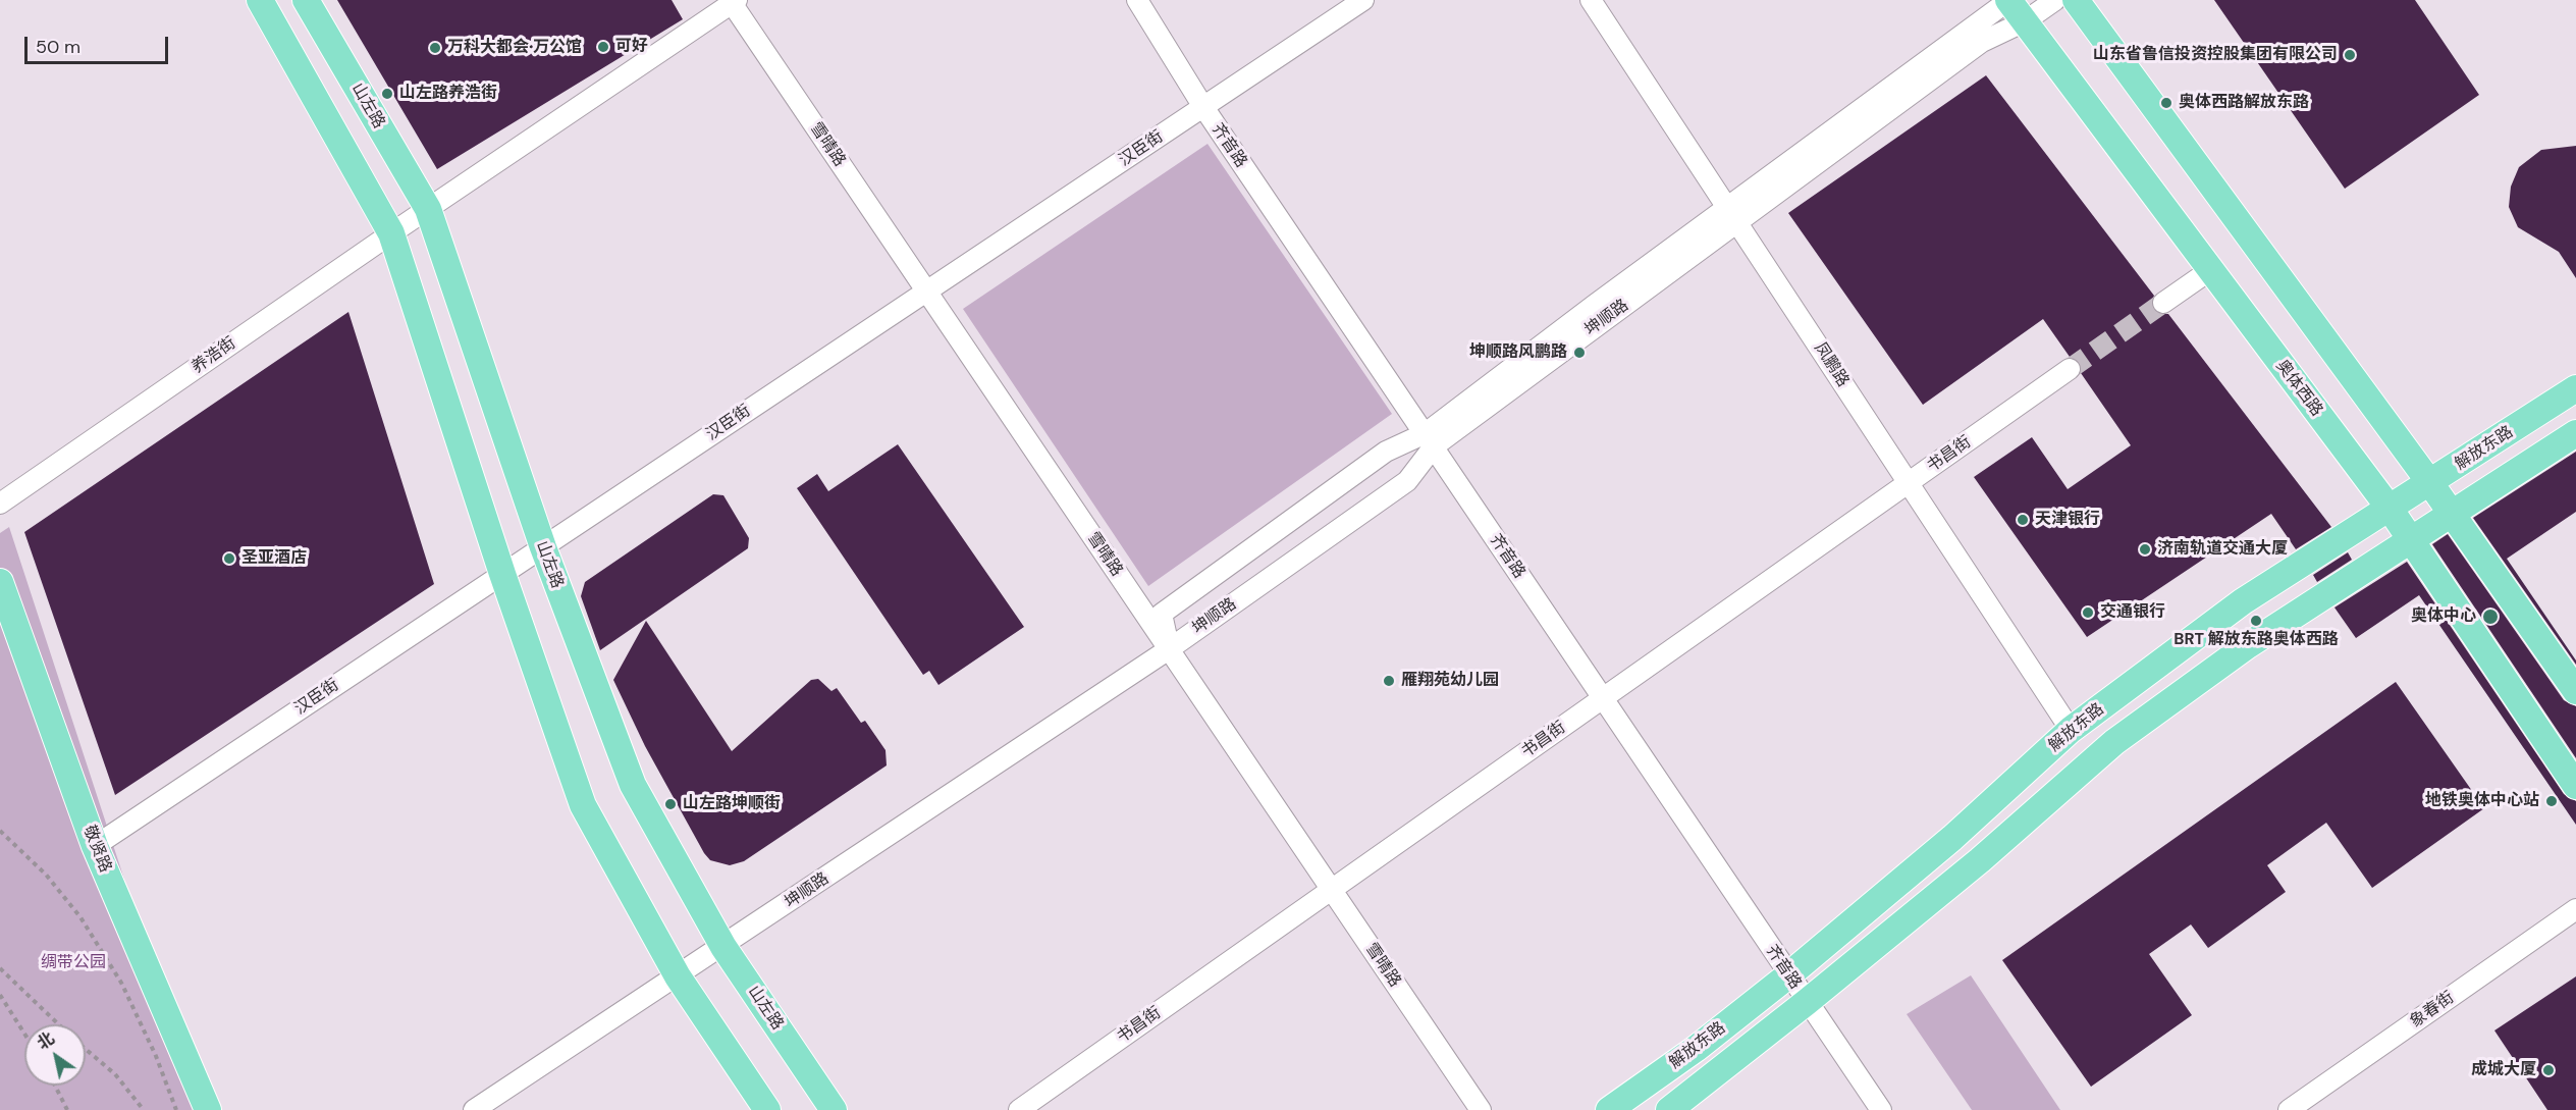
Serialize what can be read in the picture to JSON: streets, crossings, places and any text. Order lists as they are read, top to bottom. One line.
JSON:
{"streets":{"main road":["山左路","奥体西路","解放东路","敬贤路"],"street":["雪晴路","齐音路","汉臣街","坤顺路","养浩街","凤鹏路","书昌街","象春街"]},"crossings":[["山左路","汉臣街"],["山左路","坤顺路"],["山左路","养浩街"],["雪晴路","汉臣街"],["雪晴路","坤顺路"],["雪晴路","养浩街"],["雪晴路","书昌街"],["齐音路","汉臣街"],["齐音路","坤顺路"],["齐音路","解放东路"],["齐音路","书昌街"],["汉臣街","敬贤路"],["坤顺路","凤鹏路"],["坤顺路","奥体西路"],["凤鹏路","解放东路"],["凤鹏路","书昌街"],["奥体西路","解放东路"]],"parks":["绸带公园"],"places":["可好","万科大都会·万公馆","山东省鲁信投资控股集团有限公司","山左路养浩街","奥体西路解放东路","坤顺路风鹏路","天津银行","济南轨道交通大厦","圣亚酒店","交通银行","奥体中心","BRT 解放东路奥体西路","雁翔苑幼儿园","地铁奥体中心站","山左路坤顺街","成城大厦"],"scale_bar":"50 m","north":"top left"}
